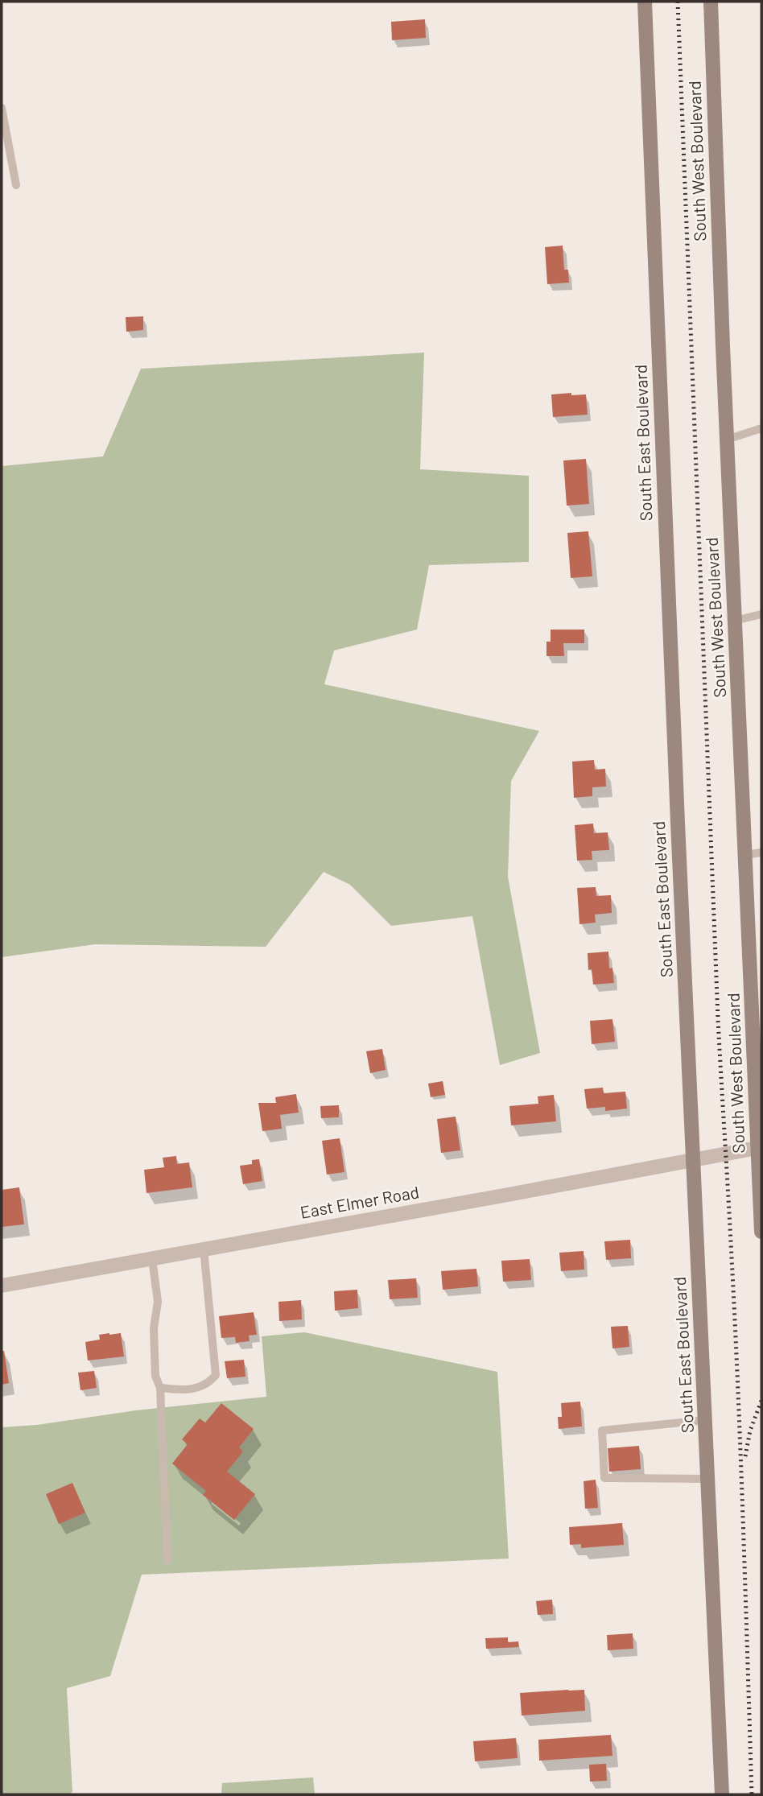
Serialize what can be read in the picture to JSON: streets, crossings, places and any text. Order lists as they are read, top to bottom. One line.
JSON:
{"streets":{"main road":["South West Boulevard","South East Boulevard"],"street":["East Elmer Road"]},"crossings":[["South West Boulevard","East Elmer Road"],["South East Boulevard","East Elmer Road"]]}
